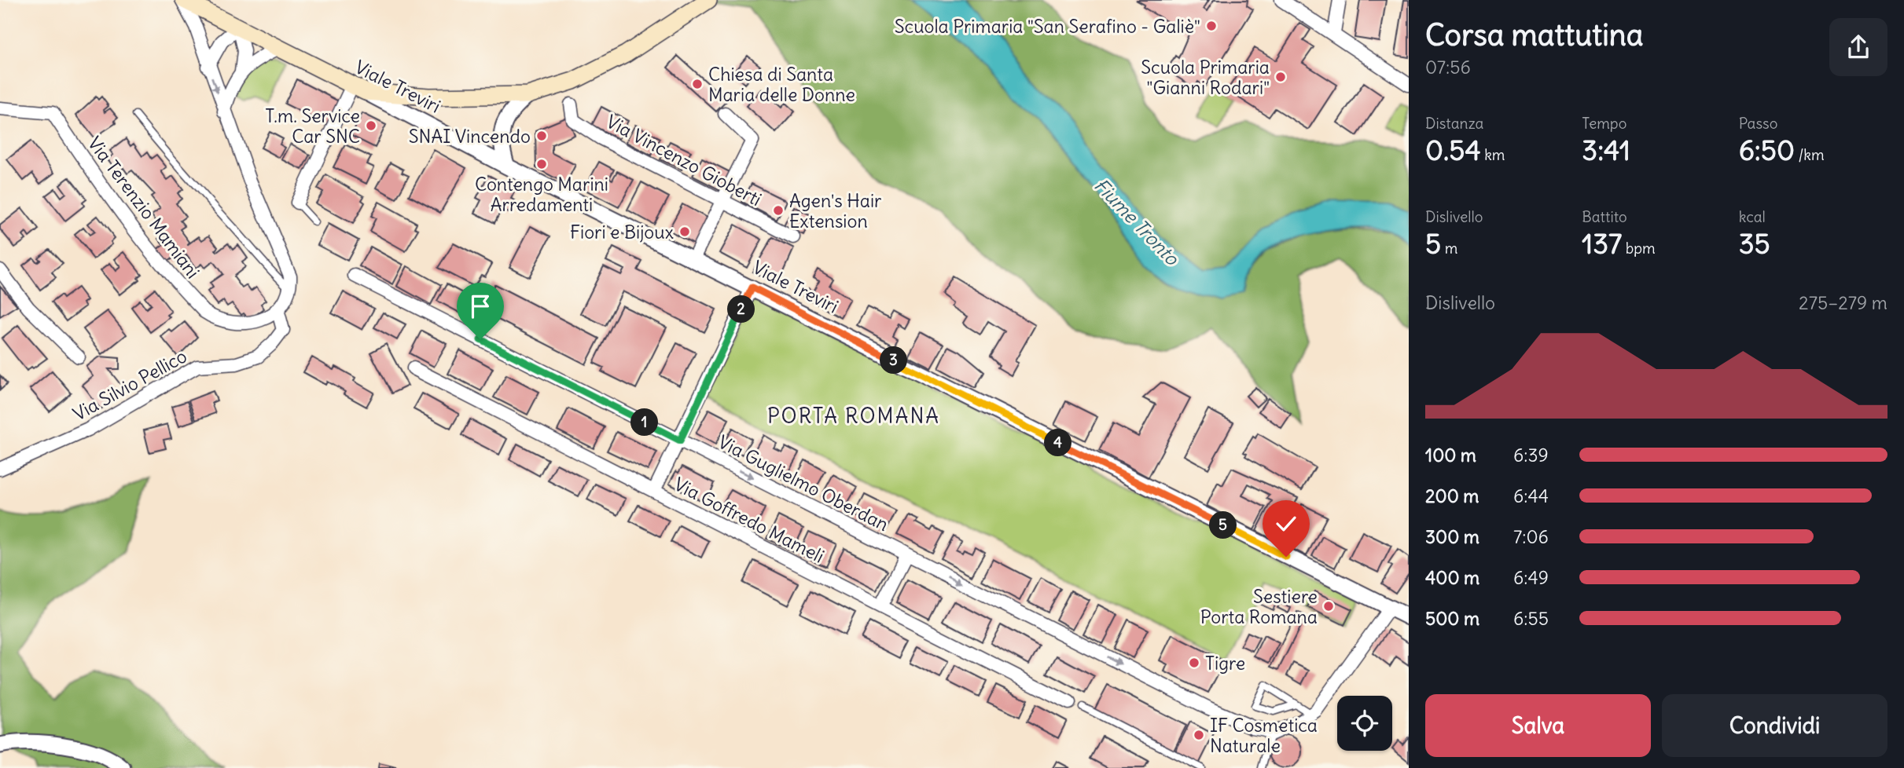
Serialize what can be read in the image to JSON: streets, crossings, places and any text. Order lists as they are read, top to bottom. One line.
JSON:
{"streets":{"main road":["Viale Treviri"],"street":["Via Vincenzo Gioberti","Via Terenzio Mamiani","Via Silvio Pellico","Via Guglielmo Oberdan","Via Goffredo Mameli"]},"crossings":[["Via Terenzio Mamiani","Via Silvio Pellico"]],"one_way":["Via Guglielmo Oberdan"],"districts":["PORTA ROMANA"],"water":["Fiume Tronto"],"places":["Scuola Primaria \"San Serafino - Galiè\"","Scuola Primaria \"Gianni Rodari\"","Chiesa di Santa Maria delle Donne","T.m. Service Car SNC","SNAI Vincendo","Contengo Marini Arredamenti","Agen's Hair Extension","Fiori e Bijoux","Sestiere Porta Romana","Tigre","IF Cosmetica Naturale"],"page":{"heading":["Corsa mattutina","07:56"],"stats":[["Distanza","0.54 km"],["Tempo","3:41"],["Passo","6:50 /km"],["Dislivello","5 m"],["Battito","137 bpm"],["kcal","35"]],"chart":["Dislivello","275–279 m"],"pins":["2","3","1","4","5"],"list":[{"name":"100 m","note":"6:39"},{"name":"200 m","note":"6:44"},{"name":"300 m","note":"7:06"},{"name":"400 m","note":"6:49"},{"name":"500 m","note":"6:55"}],"buttons":["Salva","Condividi"]}}
